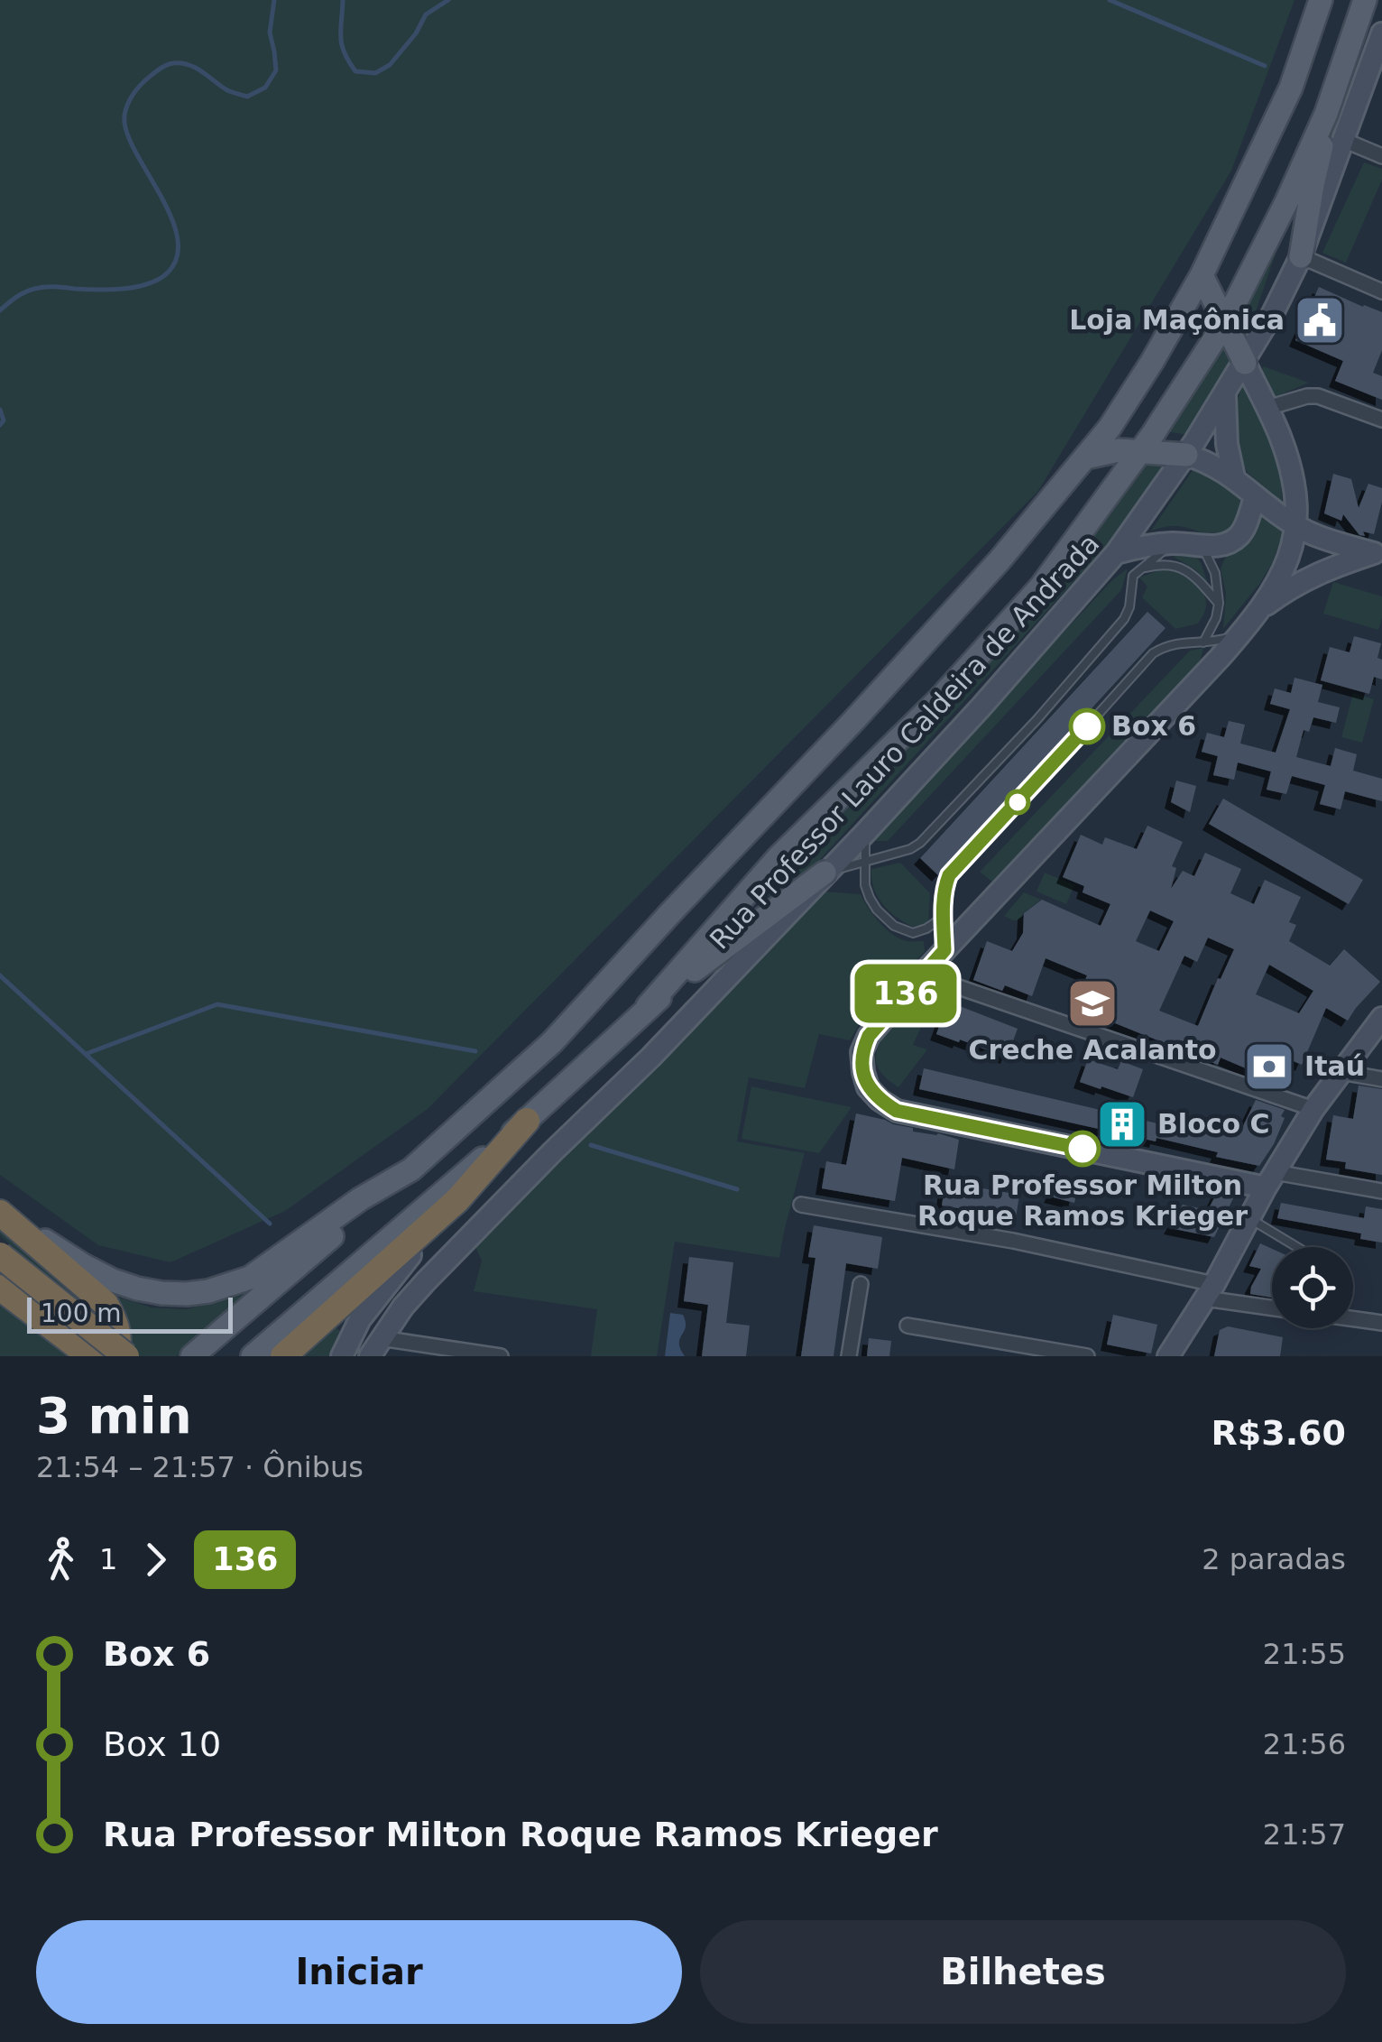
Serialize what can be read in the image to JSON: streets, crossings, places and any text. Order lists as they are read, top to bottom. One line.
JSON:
{"streets":{"main road":["Rua Professor Lauro Caldeira de Andrada"]},"places":{"public building":["Loja Maçônica"],"other":["Box 6","Rua Professor Milton Roque Ramos Krieger"],"school or university":["Creche Acalanto"],"bank":["Itaú"],"building":["Bloco C"]},"lines":["bus line 136"],"scale_bar":"100 m","page":{"on_map":"136","scale":"100 m","heading":["3 min","21:54 – 21:57 · Ônibus","R$3.60"],"legs":["1","136","2 paradas"],"list":[{"name":"Box 6","value":"21:55"},{"name":"Box 10","value":"21:56"},{"name":"Rua Professor Milton Roque Ramos Krieger","value":"21:57"}],"buttons":["Iniciar","Bilhetes"]}}
